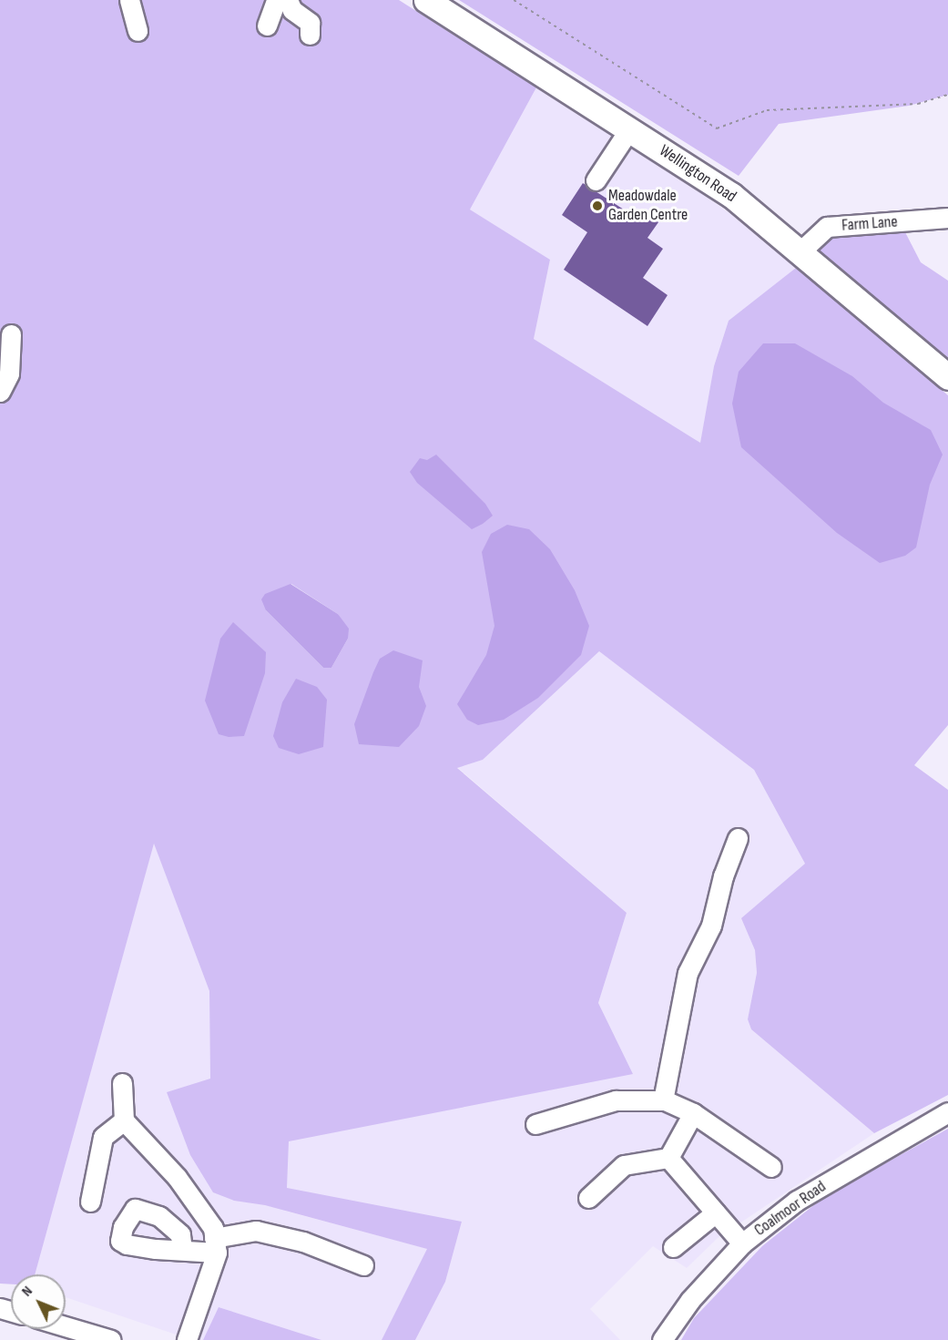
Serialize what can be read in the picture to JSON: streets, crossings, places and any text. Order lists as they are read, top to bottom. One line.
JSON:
{"streets":{"main road":["Wellington Road"],"street":["Farm Lane","Coalmoor Road"]},"crossings":[["Wellington Road","Farm Lane"]],"places":["Meadowdale Garden Centre"],"north":"top left"}
